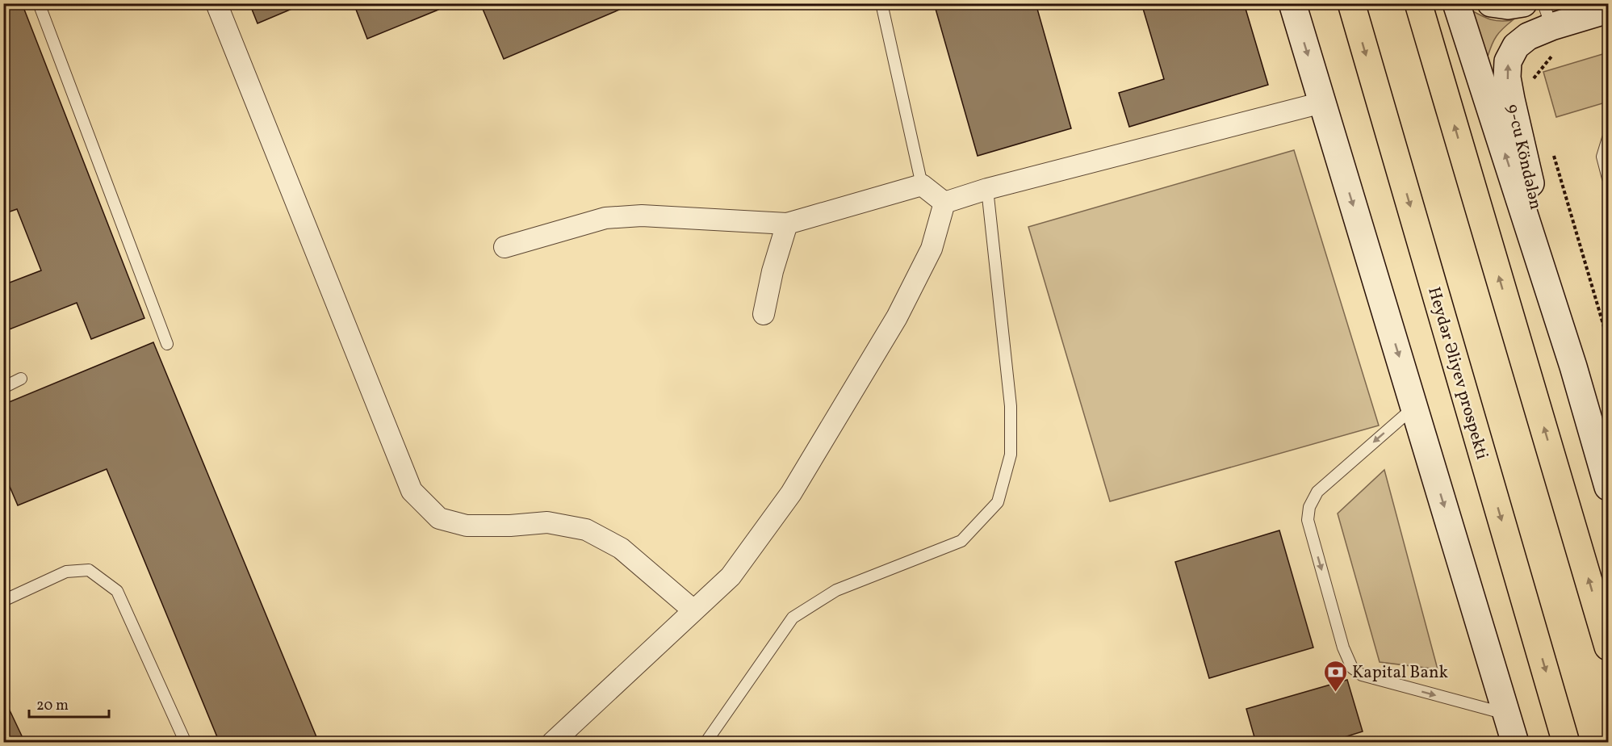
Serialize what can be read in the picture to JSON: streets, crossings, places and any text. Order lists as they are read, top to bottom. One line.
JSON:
{"streets":{"highway":["Heydər Əliyev prospekti"],"main road":["9-cu Köndələn"]},"places":{"bank":["Kapital Bank"]},"scale_bar":"20 m"}
